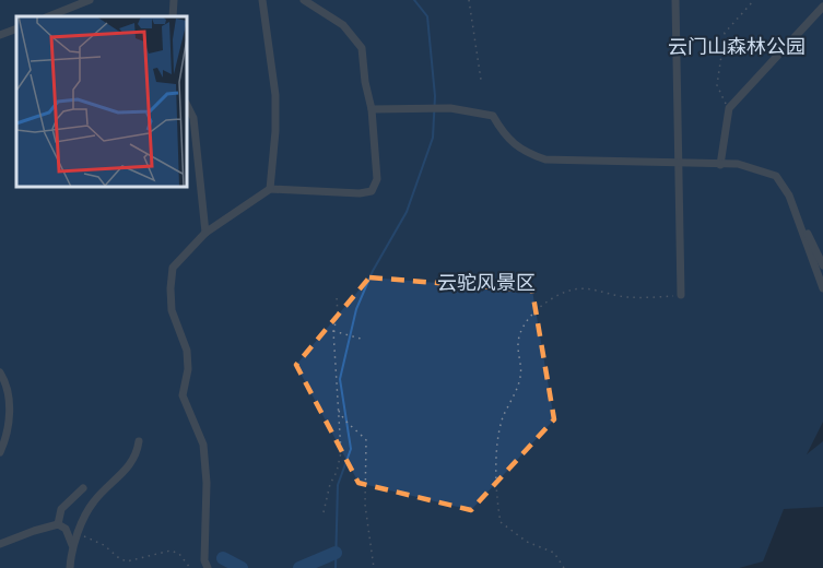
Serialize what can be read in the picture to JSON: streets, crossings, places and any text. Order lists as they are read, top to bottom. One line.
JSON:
{"parks":["云门山森林公园","云驼风景区"]}
